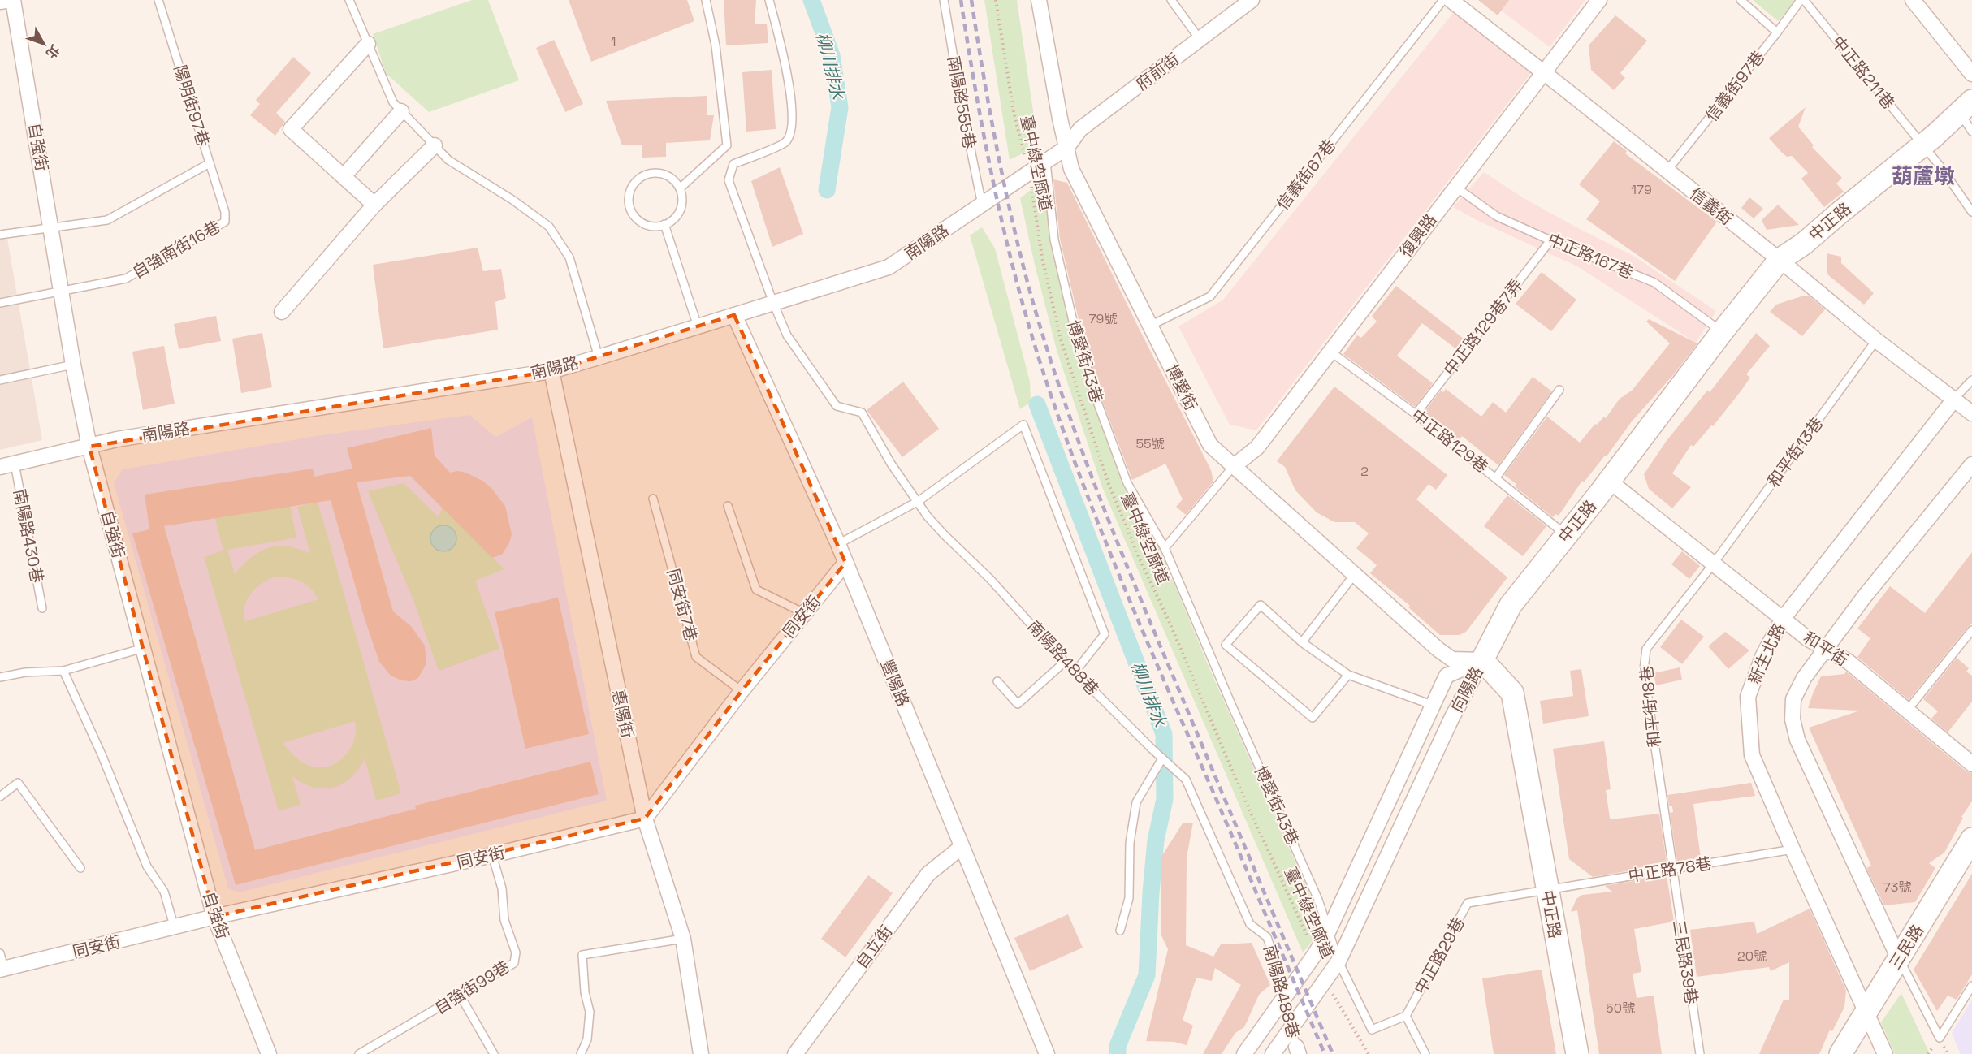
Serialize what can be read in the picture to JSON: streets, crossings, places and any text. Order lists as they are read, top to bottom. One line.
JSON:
{"streets":{"street":["府前街","自強街","信義街","中正路","復興路","南陽路","博愛街","同安街","和平街","新生北路","豐陽路","向陽路","惠陽街","自立街","三民路"],"lane":["中正路211巷","信義街97巷","南陽路555巷","陽明街97巷","信義街67巷","自強南街16巷","中正路167巷","中正路129巷7弄","博愛街43巷","中正路129巷","和平街13巷","南陽路430巷","同安街7巷","南陽路488巷","和平街18巷","中正路78巷","中正路29巷","三民路39巷","自強街99巷"],"path":["臺中綠空廊道"]},"crossings":[["府前街","南陽路"],["府前街","博愛街"],["中正路211巷","信義街97巷"],["中正路211巷","中正路"],["信義街97巷","信義街"],["南陽路555巷","南陽路"],["陽明街97巷","自強南街16巷"],["自強街","南陽路"],["自強街","自強南街16巷"],["自強街","同安街"],["臺中綠空廊道","南陽路"],["臺中綠空廊道","向陽路"],["信義街67巷","博愛街"],["信義街","中正路"],["信義街","復興路"],["信義街","和平街13巷"],["信義街","新生北路"],["中正路","中正路167巷"],["中正路","博愛街"],["中正路","中正路129巷"],["中正路","和平街"],["中正路","向陽路"],["中正路","中正路78巷"],["中正路","中正路29巷"],["復興路","中正路167巷"],["復興路","博愛街"],["復興路","中正路129巷"],["南陽路","博愛街43巷"],["南陽路","博愛街"],["南陽路","南陽路430巷"],["南陽路","南陽路488巷"],["南陽路","豐陽路"],["南陽路","惠陽街"],["中正路167巷","中正路129巷7弄"],["中正路129巷7弄","中正路129巷"],["博愛街43巷","向陽路"],["博愛街43巷","中正路29巷"],["博愛街","向陽路"],["和平街13巷","和平街"],["和平街13巷","和平街18巷"],["同安街7巷","同安街"],["同安街","豐陽路"],["同安街","惠陽街"],["同安街","自強街99巷"],["和平街","新生北路"],["和平街","和平街18巷"],["新生北路","中正路78巷"],["新生北路","三民路"],["南陽路488巷","向陽路"],["豐陽路","自立街"],["和平街18巷","中正路78巷"],["和平街18巷","三民路39巷"],["中正路78巷","中正路29巷"],["中正路78巷","三民路39巷"]],"districts":["葫蘆墩"],"water":["柳川排水"],"house_numbers":["1","179","79號","55號","2","73號","20號","50號"],"north":"bottom right"}
